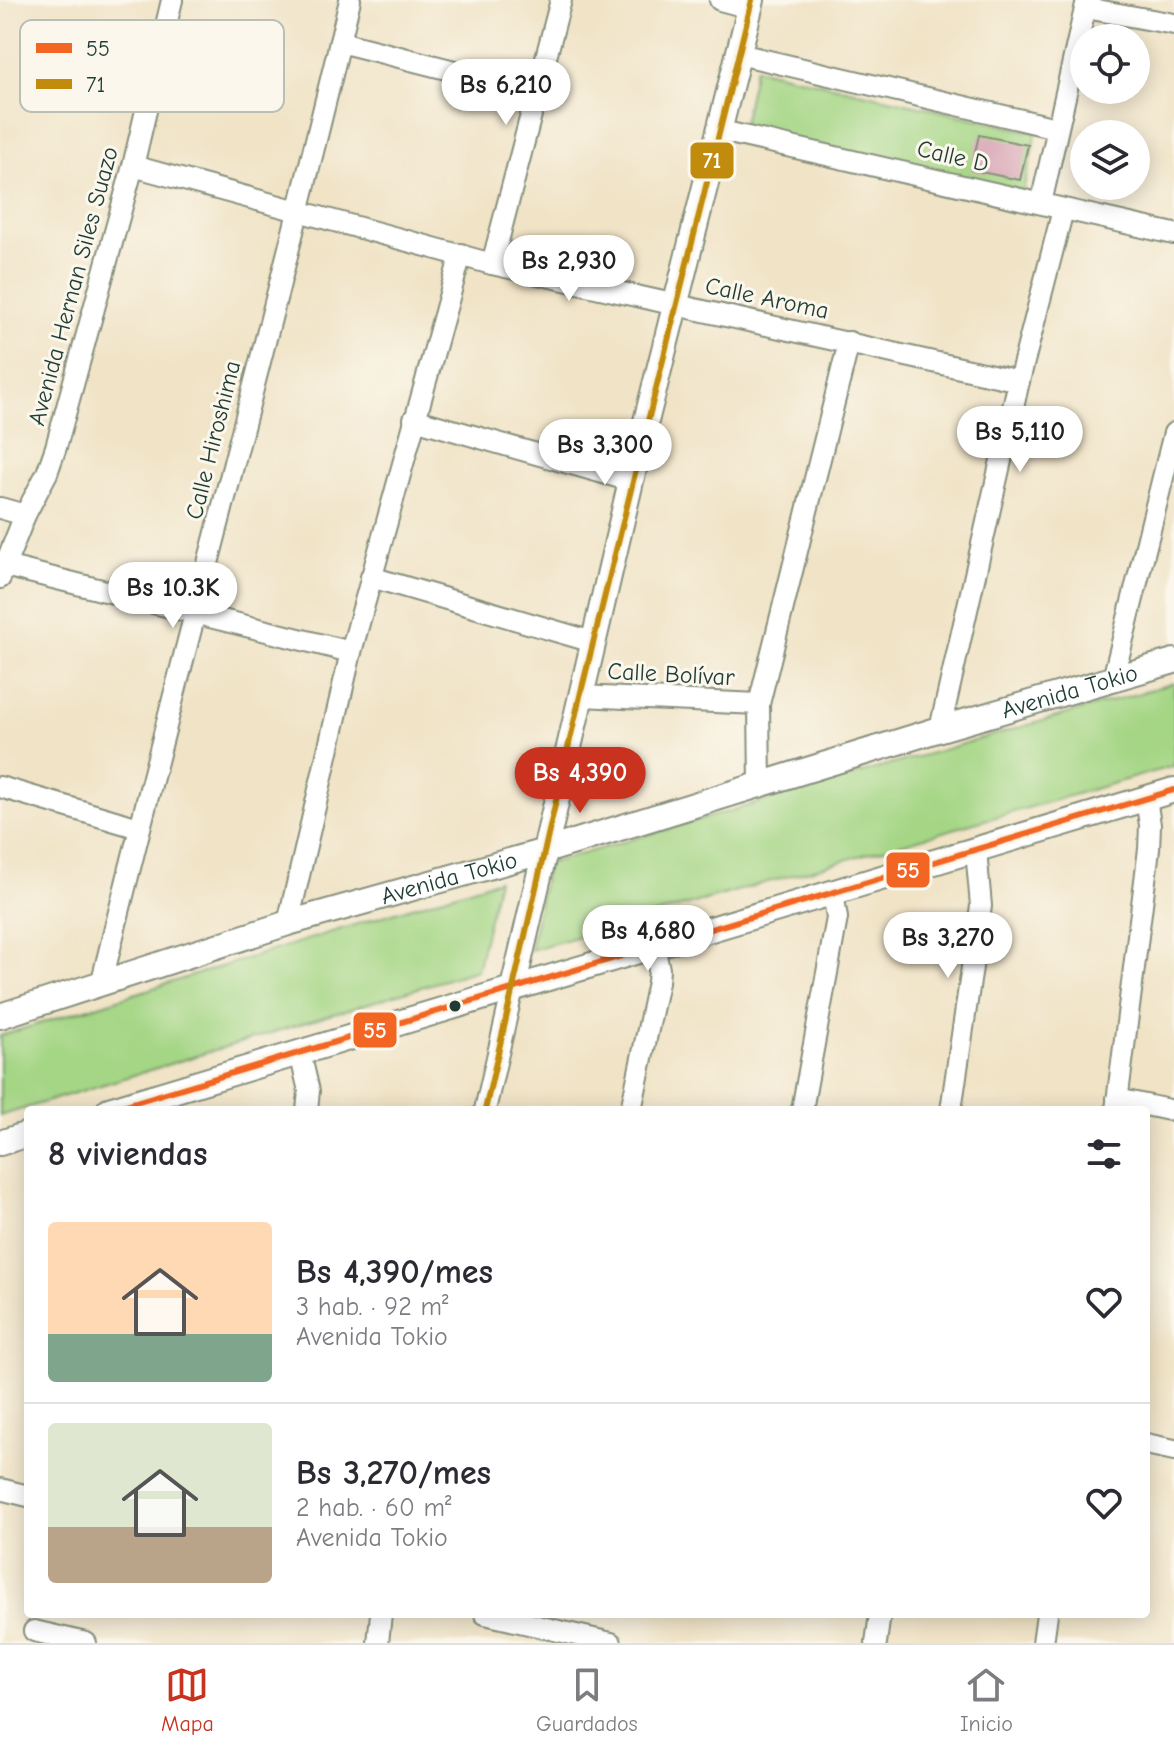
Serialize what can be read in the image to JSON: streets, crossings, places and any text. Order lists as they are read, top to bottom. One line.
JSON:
{"streets":{"street":["Calle D","Avenida Hernan Siles Suazo","Calle Aroma","Calle Hiroshima","Calle Bolívar","Avenida Tokio"]},"crossings":[["Avenida Hernan Siles Suazo","Calle Aroma"],["Calle Aroma","Calle Hiroshima"],["Calle Hiroshima","Avenida Tokio"]],"lines":["transit line 71","transit line 55"],"legend":["55","71"],"page":{"price":["Bs 6,210","Bs 2,930","Bs 5,110","Bs 3,300","Bs 10.3K","Bs 4,390","Bs 4,680","Bs 3,270"],"heading":"8 viviendas","list":[{"name":"Bs 4,390/mes","note":"3 hab. · 92 m² · Avenida Tokio"},{"name":"Bs 3,270/mes","note":"2 hab. · 60 m² · Avenida Tokio"}],"tabs":["Mapa","Guardados","Inicio"]}}
